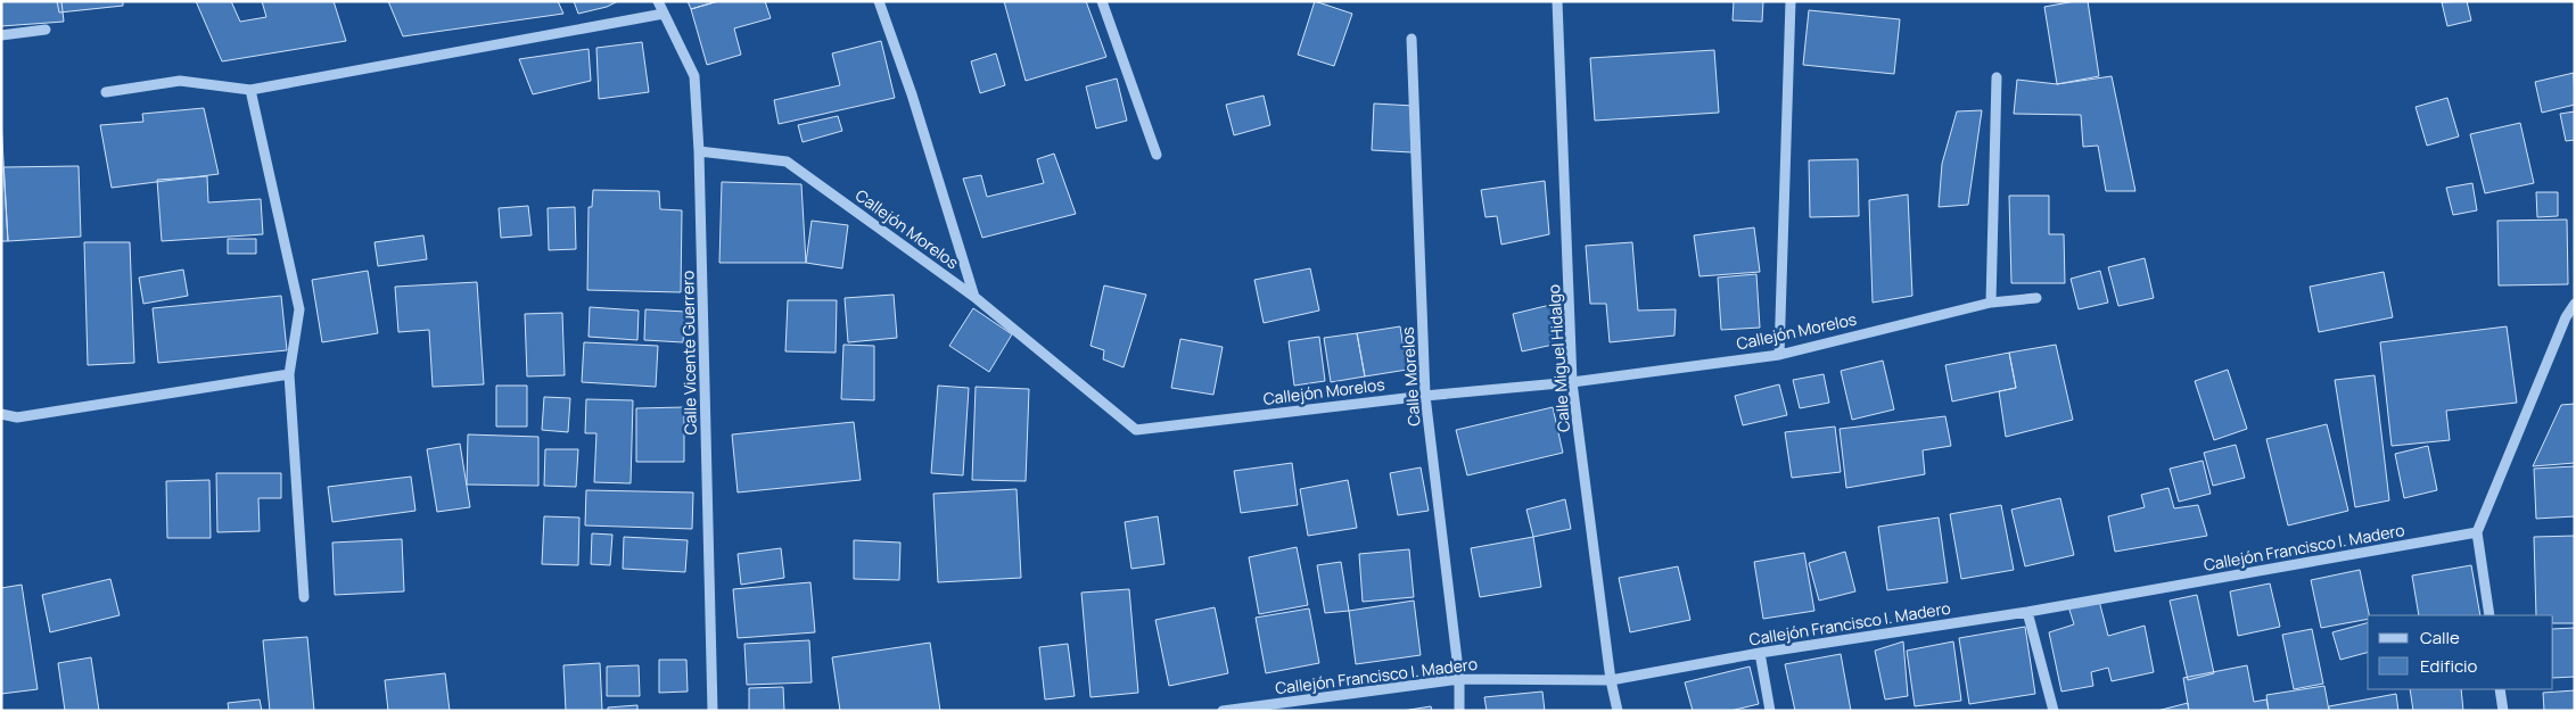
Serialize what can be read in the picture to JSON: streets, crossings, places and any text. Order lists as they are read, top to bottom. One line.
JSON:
{"streets":{"street":["Callejón Morelos","Calle Vicente Guerrero","Calle Miguel Hidalgo","Calle Morelos","Callejón Francisco I. Madero"]},"crossings":[["Callejón Morelos","Calle Vicente Guerrero"],["Callejón Morelos","Calle Miguel Hidalgo"],["Callejón Morelos","Calle Morelos"],["Calle Miguel Hidalgo","Callejón Francisco I. Madero"],["Calle Morelos","Callejón Francisco I. Madero"]],"legend":["Calle","Edificio"]}
